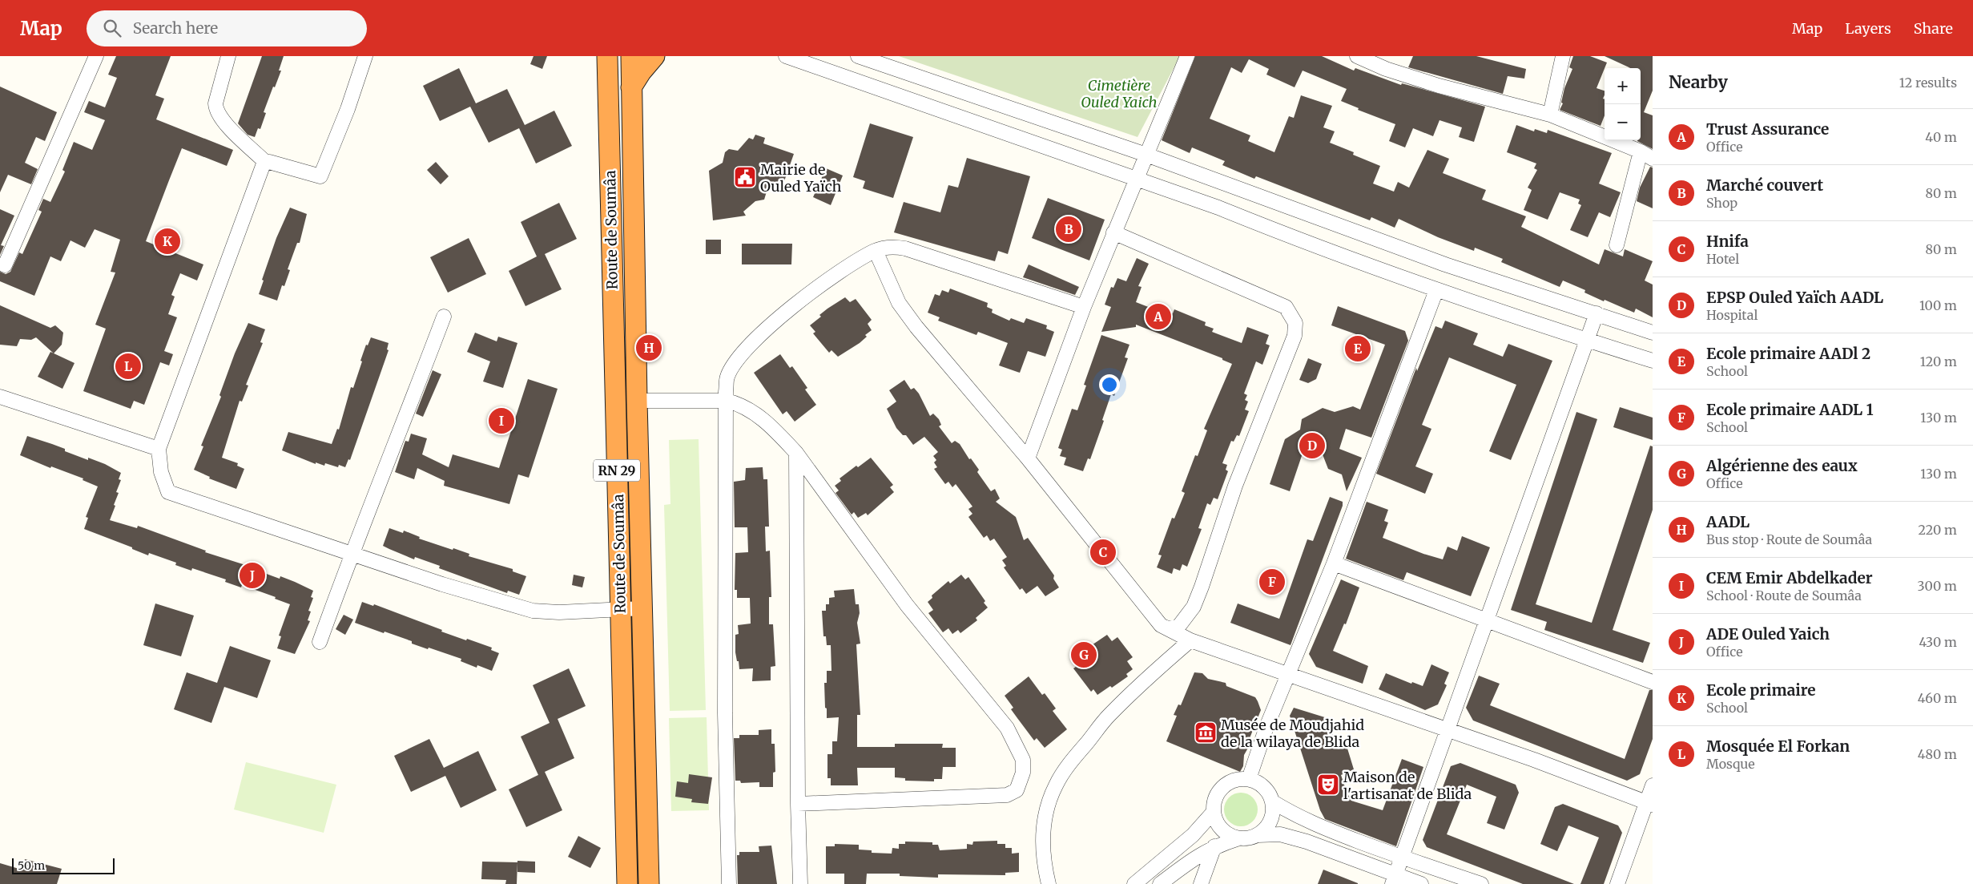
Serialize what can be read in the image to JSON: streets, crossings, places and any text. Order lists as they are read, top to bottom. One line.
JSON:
{"streets":{"highway":["Route de Soumâa","RN 29"]},"parks":["Cimetière Ouled Yaich"],"places":{"public building":["Mairie de Ouled Yaïch"],"museum":["Musée de Moudjahid de la wilaya de Blida"],"theatre":["Maison de l'artisanat de Blida"]},"scale_bar":"50 m","page":{"header":"Map","search":"Search here","nav":["Map","Layers","Share"],"heading":["Nearby","12 results"],"map_buttons":["+","−"],"list":[{"mark":"A","name":"Trust Assurance","note":"Office","value":"40 m"},{"mark":"B","name":"Marché couvert","note":"Shop","value":"80 m"},{"mark":"C","name":"Hnifa","note":"Hotel","value":"80 m"},{"mark":"D","name":"EPSP Ouled Yaïch AADL","note":"Hospital","value":"100 m"},{"mark":"E","name":"Ecole primaire AADl 2","note":"School","value":"120 m"},{"mark":"F","name":"Ecole primaire AADL 1","note":"School","value":"130 m"},{"mark":"G","name":"Algérienne des eaux","note":"Office","value":"130 m"},{"mark":"H","name":"AADL","note":"Bus stop · Route de Soumâa","value":"220 m"},{"mark":"I","name":"CEM Emir Abdelkader","note":"School · Route de Soumâa","value":"300 m"},{"mark":"J","name":"ADE Ouled Yaich","note":"Office","value":"430 m"},{"mark":"K","name":"Ecole primaire","note":"School","value":"460 m"},{"mark":"L","name":"Mosquée El Forkan","note":"Mosque","value":"480 m"}],"pins":["B","K","A","H","E","L","I","D","C","J","F","G"],"scale":"50 m"}}
